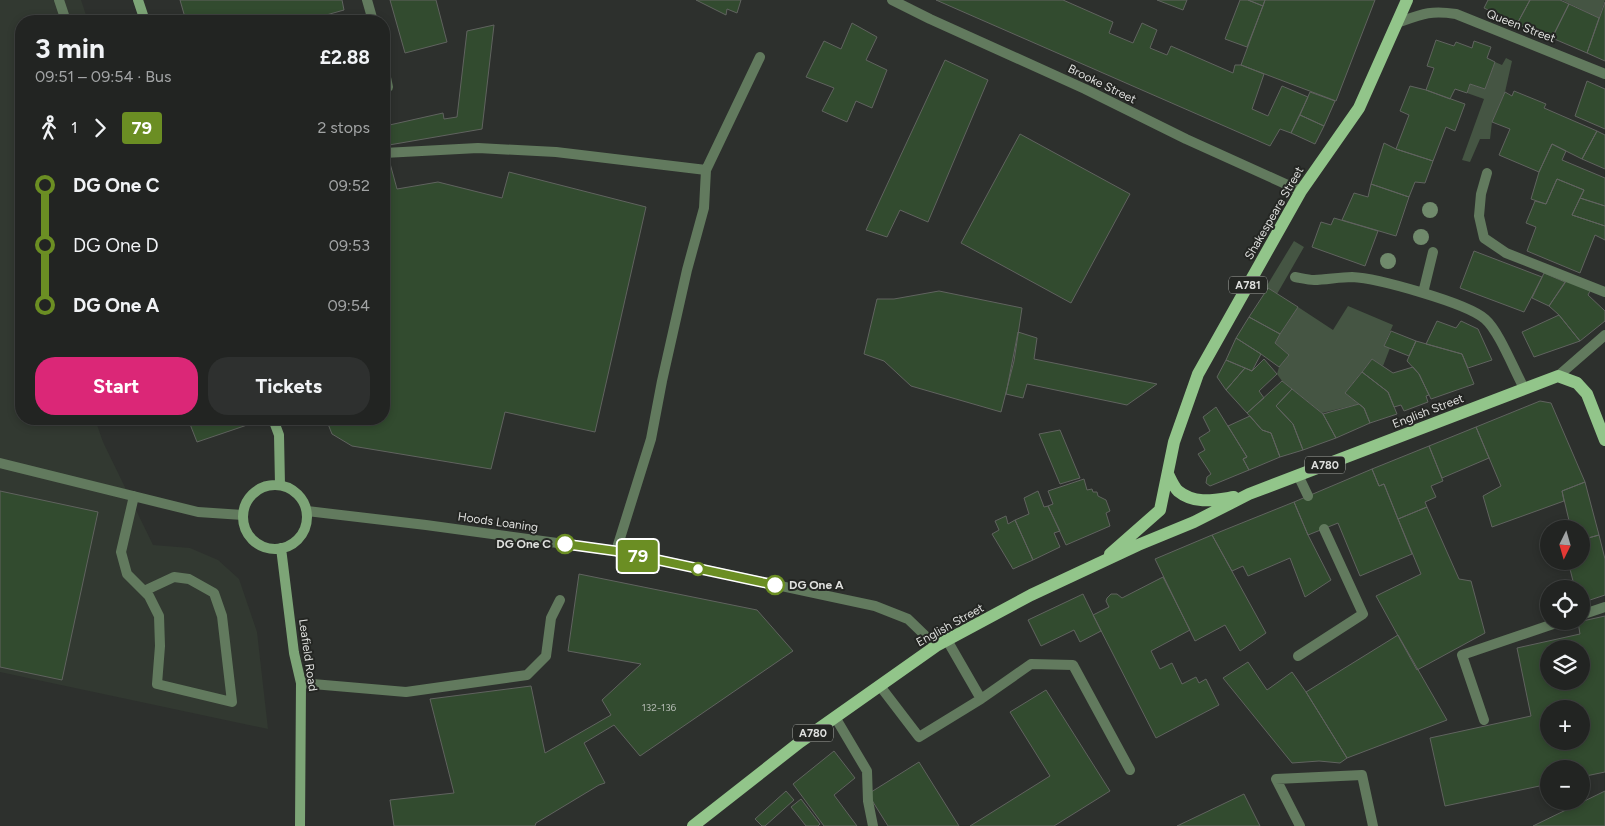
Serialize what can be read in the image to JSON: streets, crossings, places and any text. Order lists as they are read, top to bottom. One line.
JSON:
{"streets":{"main road":["Shakespeare Street","A781","English Street","A780"],"street":["Queen Street","Brooke Street","Hoods Loaning","Leafield Road"]},"crossings":[["Queen Street","Shakespeare Street"],["Brooke Street","Shakespeare Street"],["Shakespeare Street","English Street"],["English Street","Hoods Loaning"],["Hoods Loaning","Leafield Road"]],"places":["DG One C","DG One A"],"lines":["bus line 79"],"house_numbers":["132-136"],"north":"bottom","page":{"on_map":"79","heading":["3 min","09:51 – 09:54 · Bus","£2.88"],"legs":["1","79","2 stops"],"list":[{"name":"DG One C","value":"09:52"},{"name":"DG One D","value":"09:53"},{"name":"DG One A","value":"09:54"}],"buttons":["Start","Tickets"],"map_buttons":["+","−"]}}
